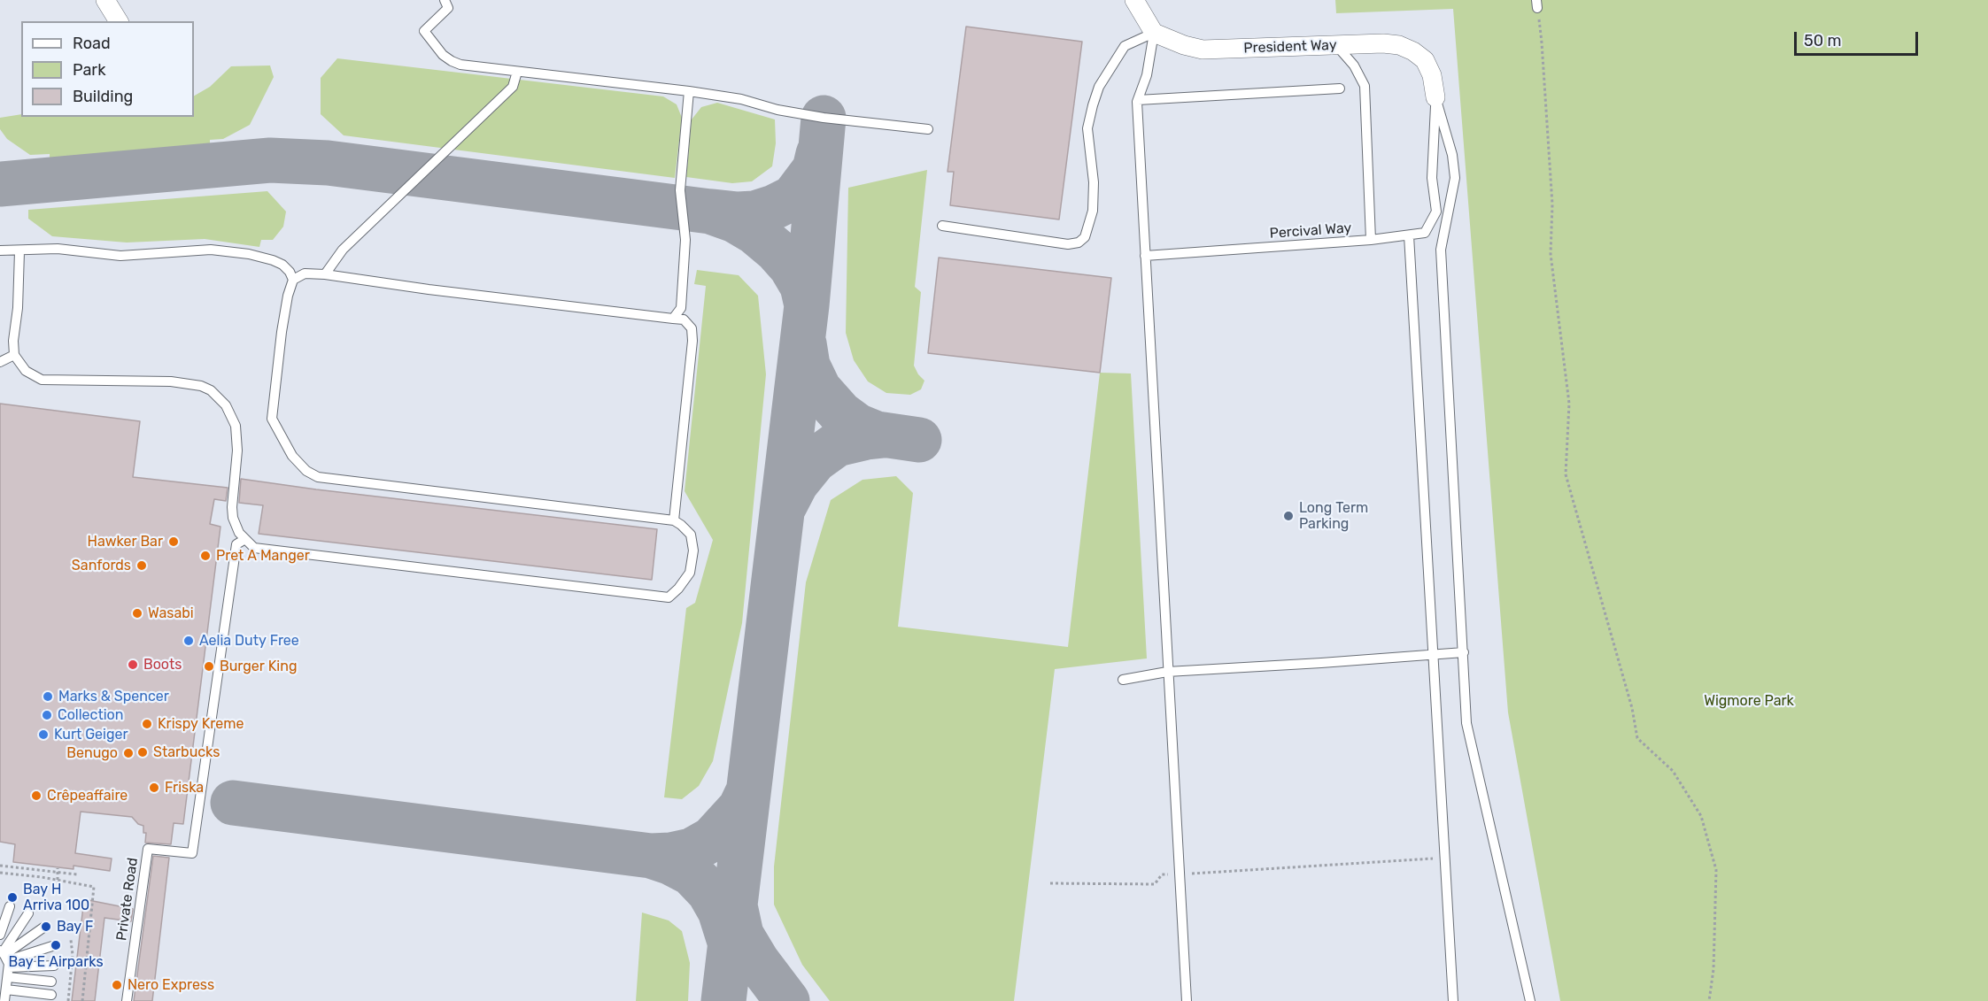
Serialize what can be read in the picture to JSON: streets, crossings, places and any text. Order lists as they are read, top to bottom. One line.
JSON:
{"streets":{"street":["President Way"],"lane":["Percival Way","Private Road"]},"crossings":[["President Way","Percival Way"]],"parks":["Wigmore Park"],"places":["Long Term Parking","Hawker Bar","Pret A Manger","Sanfords","Wasabi","Aelia Duty Free","Boots","Burger King","Marks & Spencer","Collection","Krispy Kreme","Kurt Geiger","Starbucks","Benugo","Friska","Crêpeaffaire","Bay H Arriva 100","Bay F","Bay E Airparks","Nero Express"],"legend":["Road","Park","Building"],"scale_bar":"50 m"}
